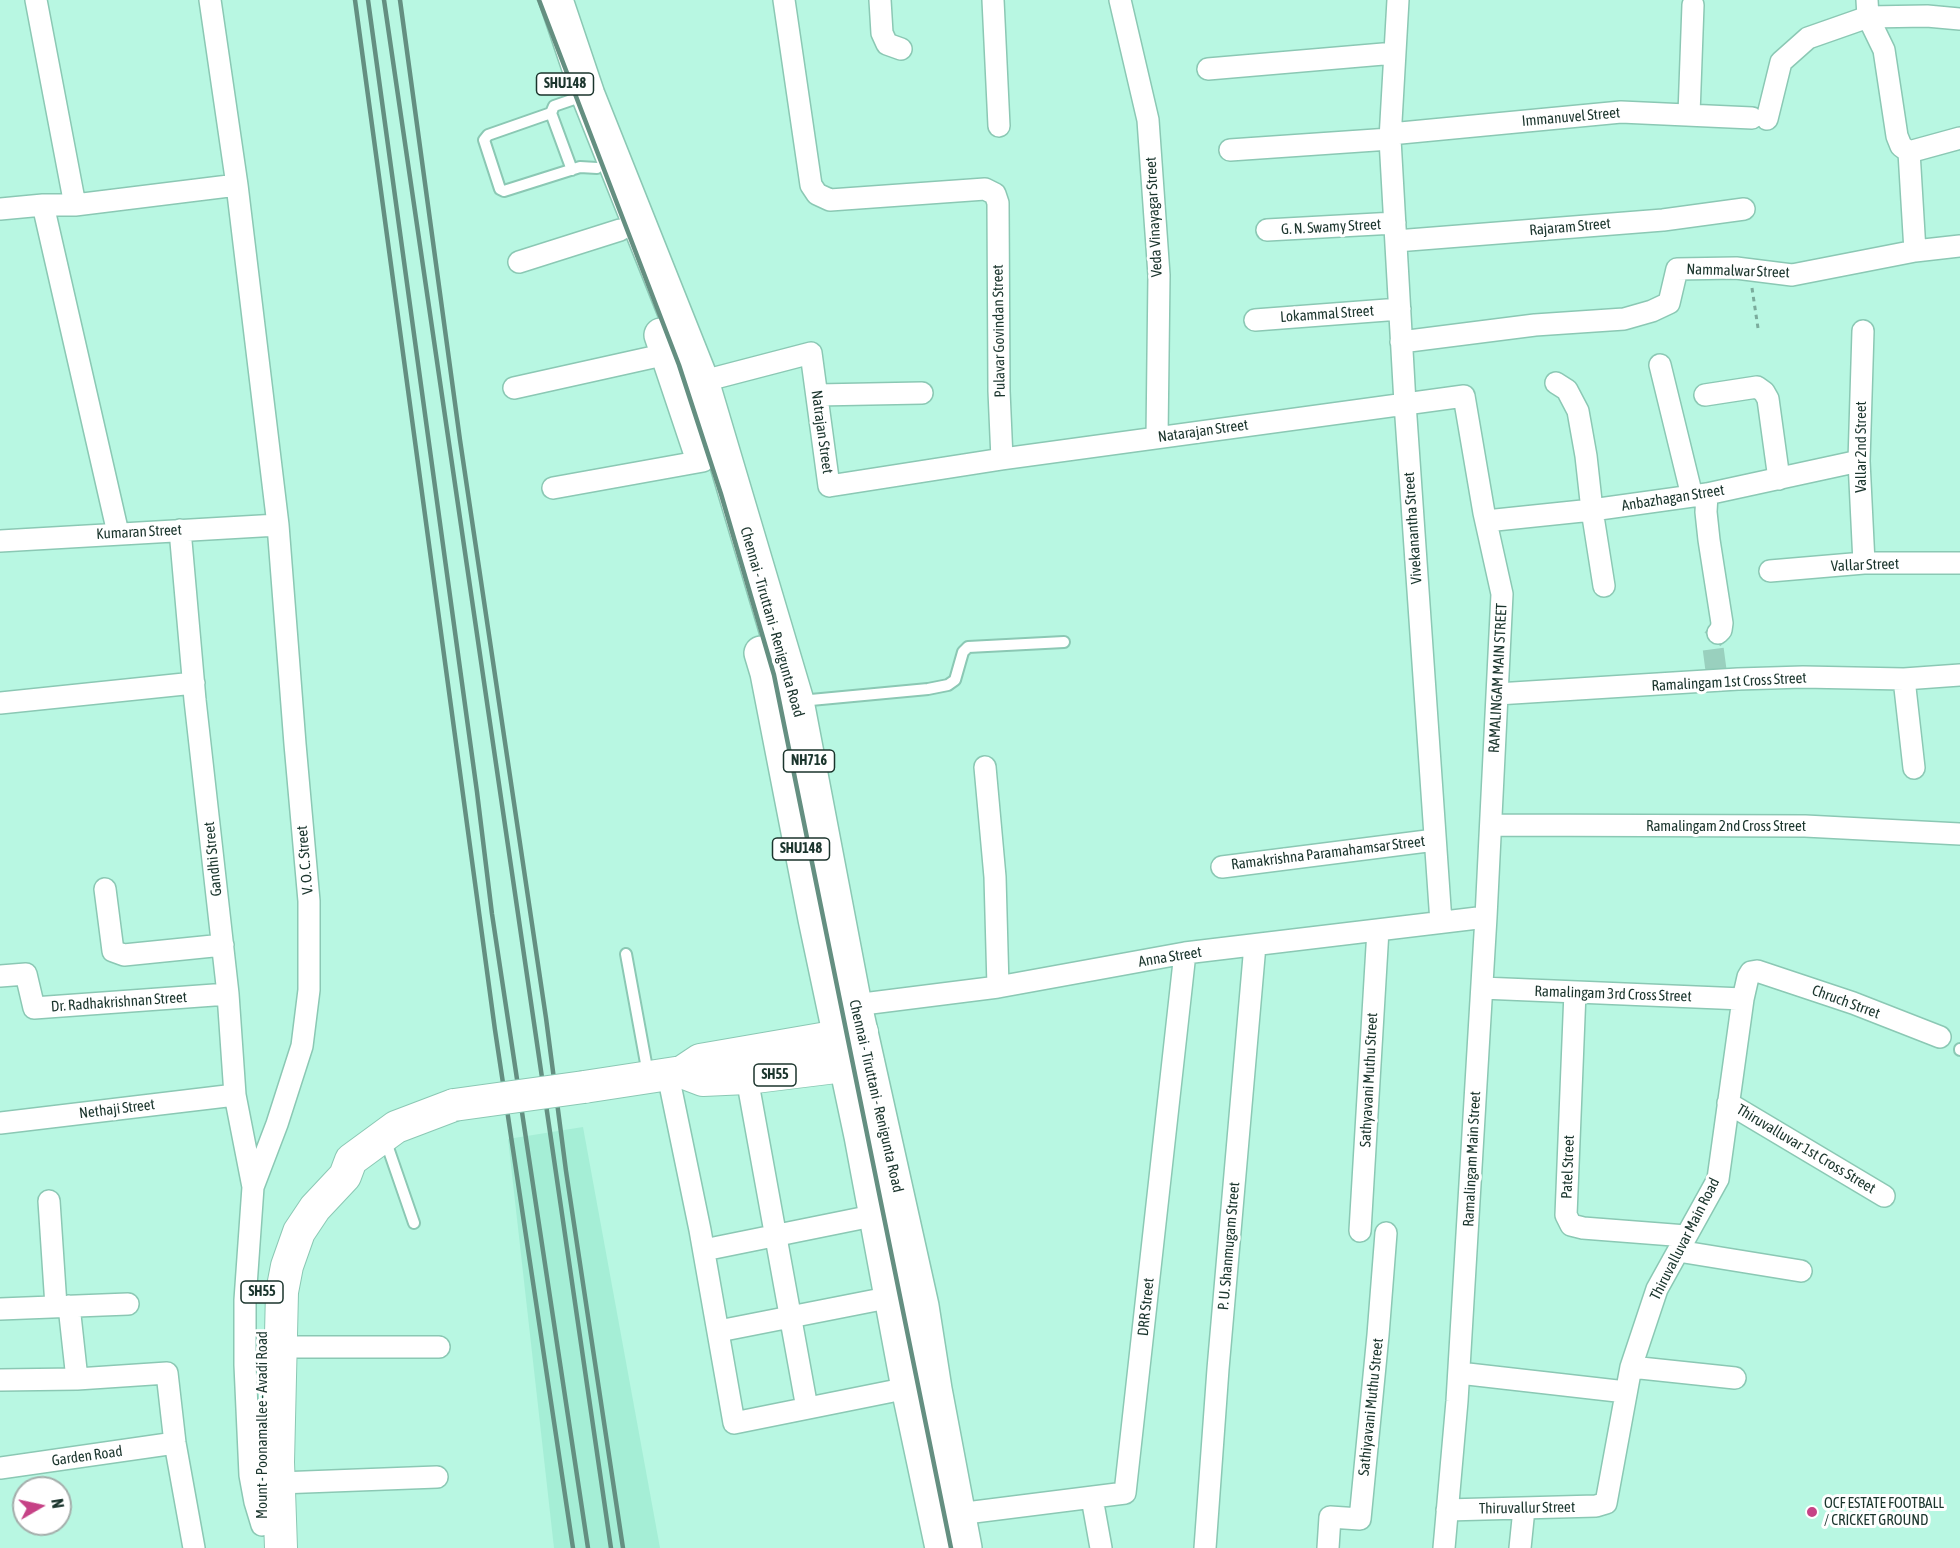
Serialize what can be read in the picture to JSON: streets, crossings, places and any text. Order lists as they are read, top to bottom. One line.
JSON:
{"streets":{"highway":["SHU148","Chennai - Tiruttani - Renigunta Road","NH716"],"main road":["SH55","Mount - Poonamallee - Avadi Road"],"street":["Immanuvel Street","Veda Vinayagar Street","G. N. Swamy Street","Rajaram Street","Nammalwar Street","Lokammal Street","Pulavar Govindan Street","Natarajan Street","Natrajan Street","Vallar 2nd Street","Anbazhagan Street","Vivekanantha Street","Kumaran Street","Vallar Street","RAMALINGAM MAIN STREET","Ramalingam 1st Cross Street","Ramalingam 2nd Cross Street","Ramakrishna Paramahamsar Street","Gandhi Street","V. O. C. Street","Anna Street","Ramalingam 3rd Cross Street","Dr. Radhakrishnan Street","Chruch Strret","Sathyavani Muthu Street","Nethaji Street","Thiruvalluvar 1st Cross Street","Ramalingam Main Street","Patel Street","Thiruvalluvar Main Road","P. U. Shanmugam Street","DRR Street","Sathiyavani Muthu Street","Garden Road","Thiruvallur Street"]},"crossings":[["Immanuvel Street","Vivekanantha Street"],["Veda Vinayagar Street","Natarajan Street"],["G. N. Swamy Street","Rajaram Street"],["G. N. Swamy Street","Vivekanantha Street"],["Rajaram Street","Vivekanantha Street"],["Nammalwar Street","Vivekanantha Street"],["Lokammal Street","Vivekanantha Street"],["Pulavar Govindan Street","Natarajan Street"],["Pulavar Govindan Street","Natrajan Street"],["Natarajan Street","Natrajan Street"],["Natarajan Street","Vivekanantha Street"],["Natarajan Street","RAMALINGAM MAIN STREET"],["Natrajan Street","Chennai - Tiruttani - Renigunta Road"],["Vallar 2nd Street","Anbazhagan Street"],["Vallar 2nd Street","Vallar Street"],["Anbazhagan Street","RAMALINGAM MAIN STREET"],["Vivekanantha Street","RAMALINGAM MAIN STREET"],["Vivekanantha Street","Ramakrishna Paramahamsar Street"],["Vivekanantha Street","Anna Street"],["Kumaran Street","Gandhi Street"],["Kumaran Street","V. O. C. Street"],["Chennai - Tiruttani - Renigunta Road","Anna Street"],["Chennai - Tiruttani - Renigunta Road","SH55"],["Chennai - Tiruttani - Renigunta Road","DRR Street"],["RAMALINGAM MAIN STREET","Ramalingam 1st Cross Street"],["RAMALINGAM MAIN STREET","Ramalingam 2nd Cross Street"],["RAMALINGAM MAIN STREET","Anna Street"],["RAMALINGAM MAIN STREET","Ramalingam Main Street"],["Gandhi Street","V. O. C. Street"],["Gandhi Street","Dr. Radhakrishnan Street"],["Gandhi Street","Nethaji Street"],["Anna Street","SH55"],["Anna Street","Sathyavani Muthu Street"],["Anna Street","Ramalingam Main Street"],["Anna Street","P. U. Shanmugam Street"],["Anna Street","DRR Street"],["Ramalingam 3rd Cross Street","Ramalingam Main Street"],["Ramalingam 3rd Cross Street","Patel Street"],["Ramalingam 3rd Cross Street","Thiruvalluvar Main Road"],["Chruch Strret","Thiruvalluvar Main Road"],["Thiruvalluvar 1st Cross Street","Thiruvalluvar Main Road"],["Ramalingam Main Street","Thiruvallur Street"],["Patel Street","Thiruvalluvar Main Road"],["Thiruvalluvar Main Road","Thiruvallur Street"]],"places":["OCF ESTATE FOOTBALL / CRICKET GROUND"],"north":"right"}
